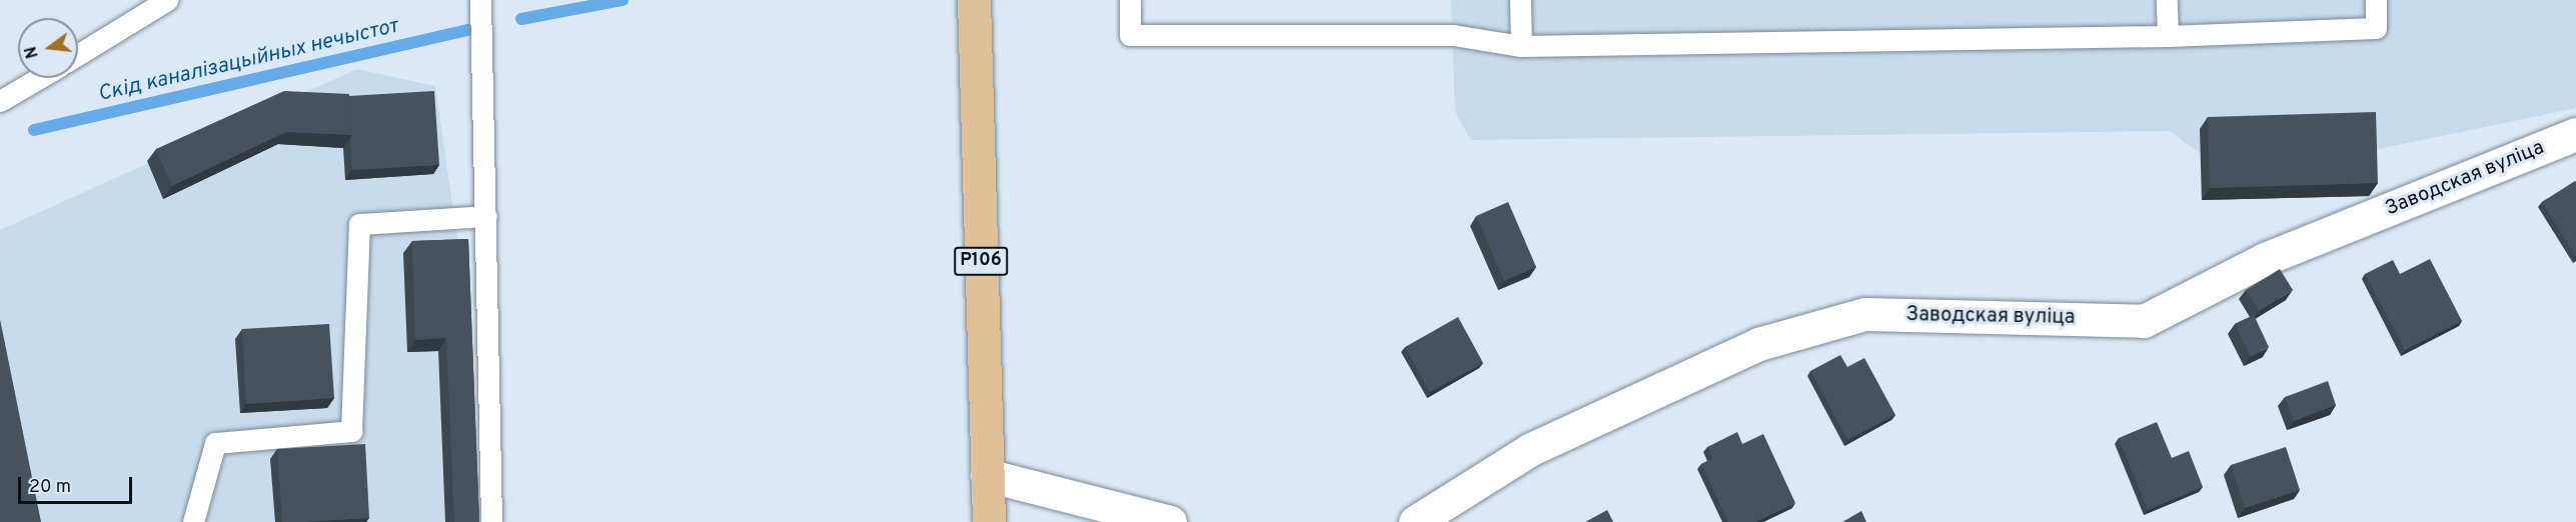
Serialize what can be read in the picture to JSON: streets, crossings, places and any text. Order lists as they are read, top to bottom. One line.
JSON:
{"streets":{"main road":["Р106"],"street":["Заводская вуліца"]},"water":["Скід каналізацыйных нечыстот"],"scale_bar":"20 m","north":"left"}
